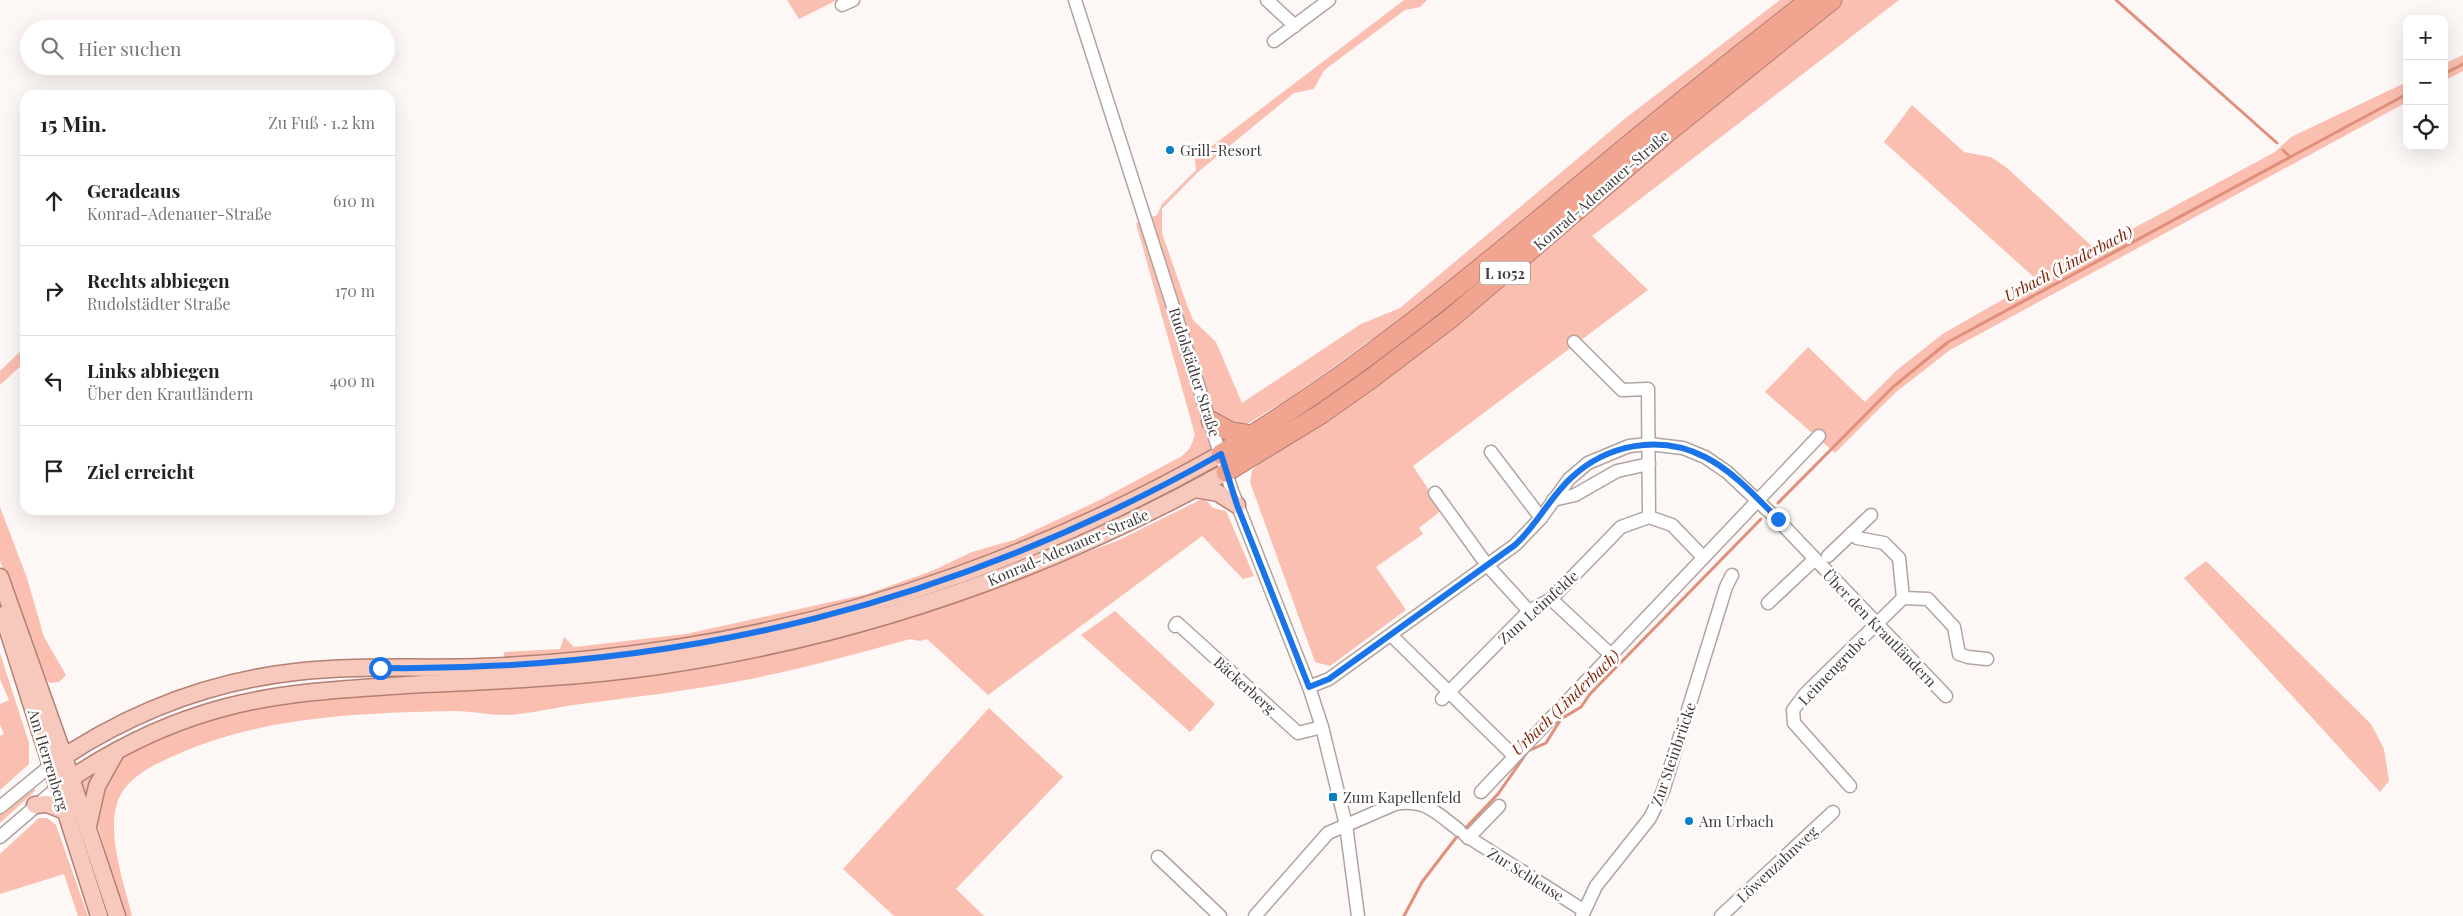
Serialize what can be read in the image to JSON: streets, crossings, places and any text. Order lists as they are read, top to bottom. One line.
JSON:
{"streets":{"highway":["Konrad-Adenauer-Straße","L 1052"],"main road":["Am Herrenberg"],"street":["Rudolstädter Straße","Zum Leimfelde","Über den Krautländern","Leimengrube","Bäckerberg","Zur Steinbrücke","Löwenzahnweg","Zur Schleuse"]},"crossings":[["Konrad-Adenauer-Straße","L 1052"],["Konrad-Adenauer-Straße","Rudolstädter Straße"],["Konrad-Adenauer-Straße","Am Herrenberg"],["L 1052","Am Herrenberg"],["Rudolstädter Straße","Über den Krautländern"],["Rudolstädter Straße","Bäckerberg"],["Rudolstädter Straße","Zur Schleuse"],["Über den Krautländern","Leimengrube"],["Zur Steinbrücke","Zur Schleuse"]],"water":["Urbach (Linderbach)"],"places":{"other":["Grill-Resort","Am Urbach"],"transit":["Zum Kapellenfeld"]},"page":{"map_buttons":["+","−"],"search":"Hier suchen","heading":["15 Min.","Zu Fuß · 1.2 km"],"list":[["Geradeaus","Konrad-Adenauer-Straße","610 m"],["Rechts abbiegen","Rudolstädter Straße","170 m"],["Links abbiegen","Über den Krautländern","400 m"],"Ziel erreicht"]}}
